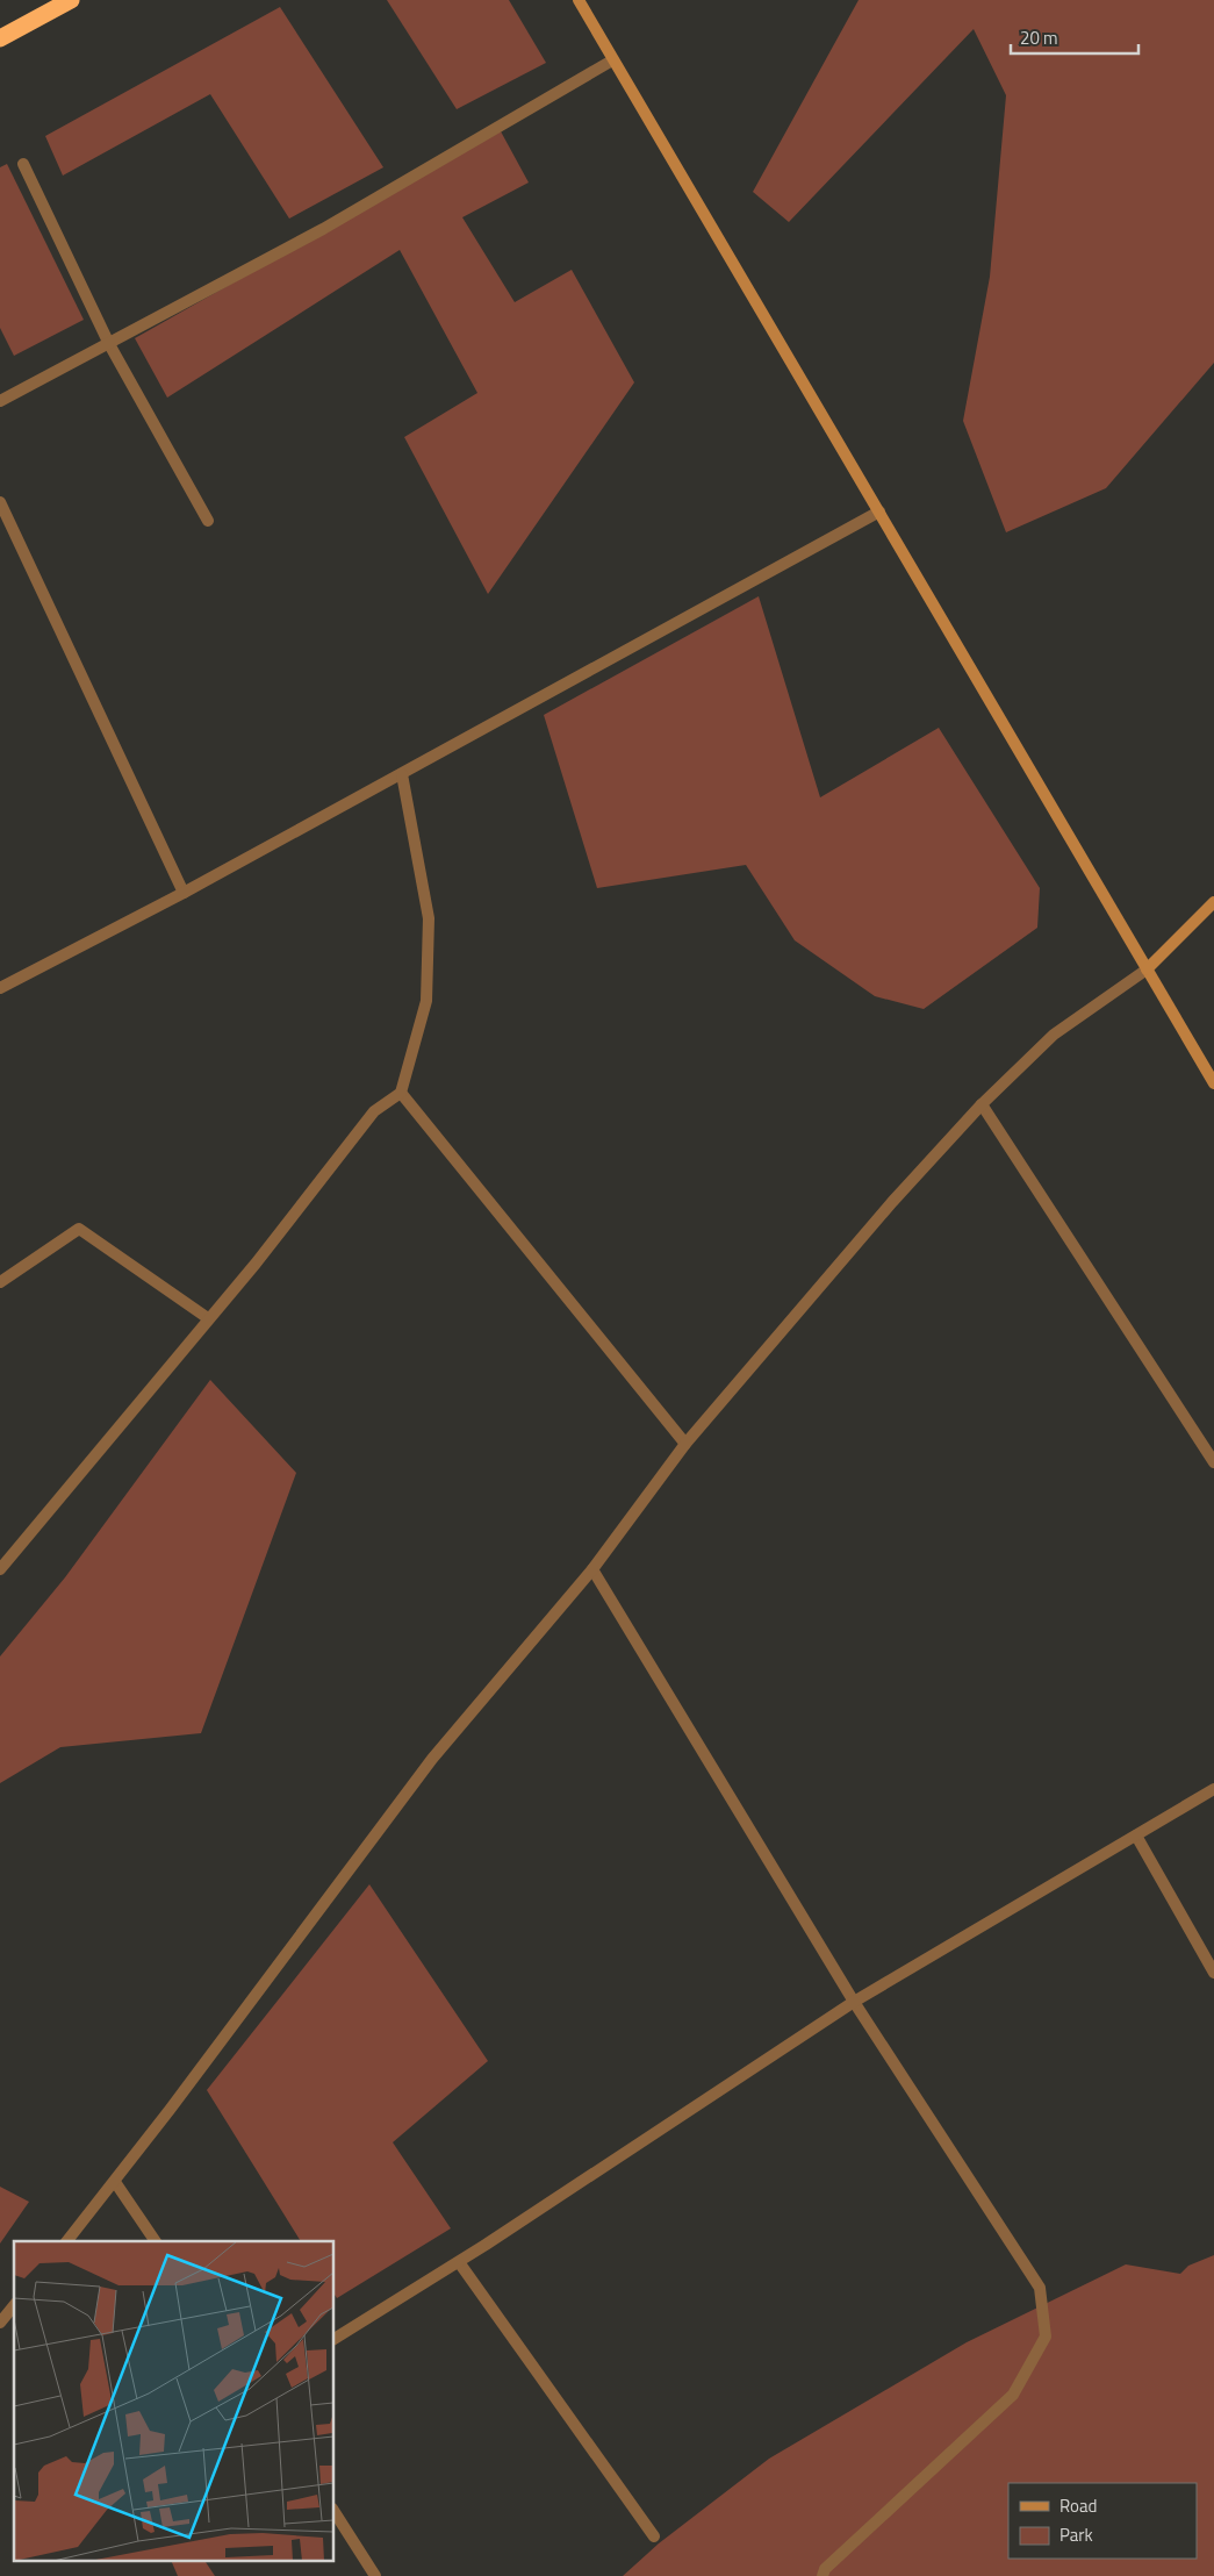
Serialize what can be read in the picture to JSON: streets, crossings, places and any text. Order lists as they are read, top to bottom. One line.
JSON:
{"legend":["Road","Park"],"scale_bar":"20 m"}
